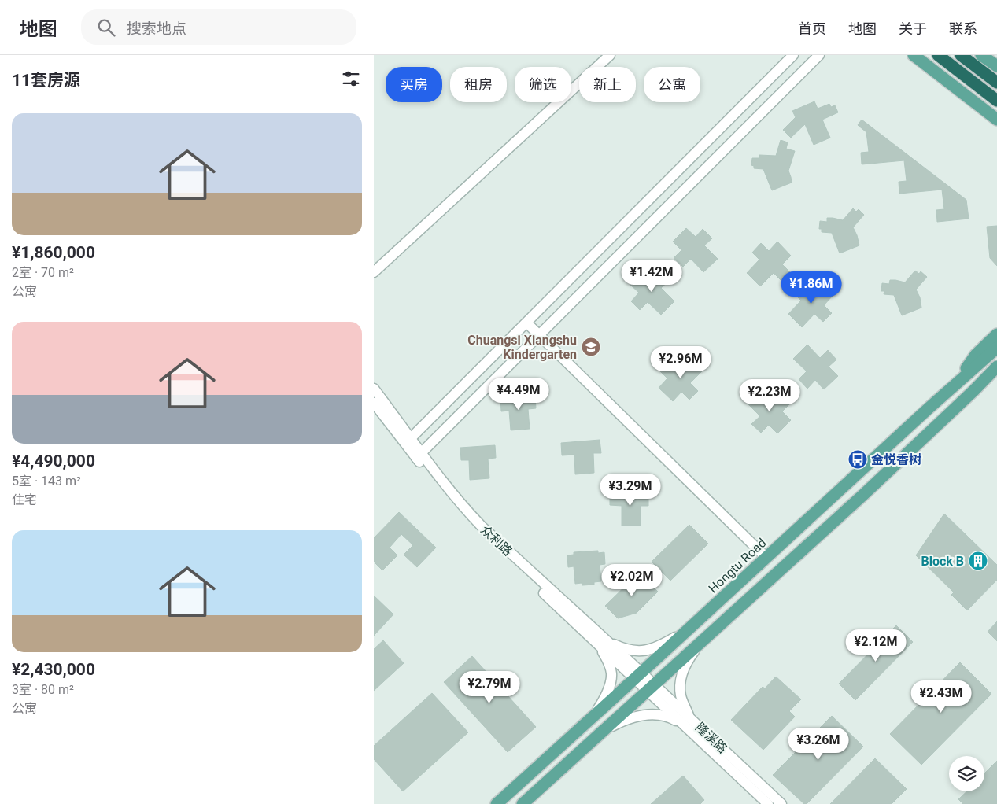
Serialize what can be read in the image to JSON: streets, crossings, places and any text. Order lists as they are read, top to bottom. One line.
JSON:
{"streets":{"main road":["Hongtu Road"],"street":["众利路","隆溪路"]},"crossings":[["众利路","Hongtu Road"],["众利路","隆溪路"],["Hongtu Road","隆溪路"]],"places":{"school or university":["Chuangsi Xiangshu Kindergarten"],"bus stop":["金悦香树"],"building":["Block B"]},"page":{"header":"地图","search":"搜索地点","nav":["首页","地图","关于","联系"],"heading":"11套房源","chip":["买房","租房","筛选","新上","公寓"],"list":[{"name":"¥1,860,000","note":"2室 · 70 m² · 公寓"},{"name":"¥4,490,000","note":"5室 · 143 m² · 住宅"},{"name":"¥2,430,000","note":"3室 · 80 m² · 公寓"}],"price":["¥1.42M","¥1.86M","¥2.96M","¥4.49M","¥2.23M","¥3.29M","¥2.02M","¥2.12M","¥2.79M","¥2.43M","¥3.26M"]}}
